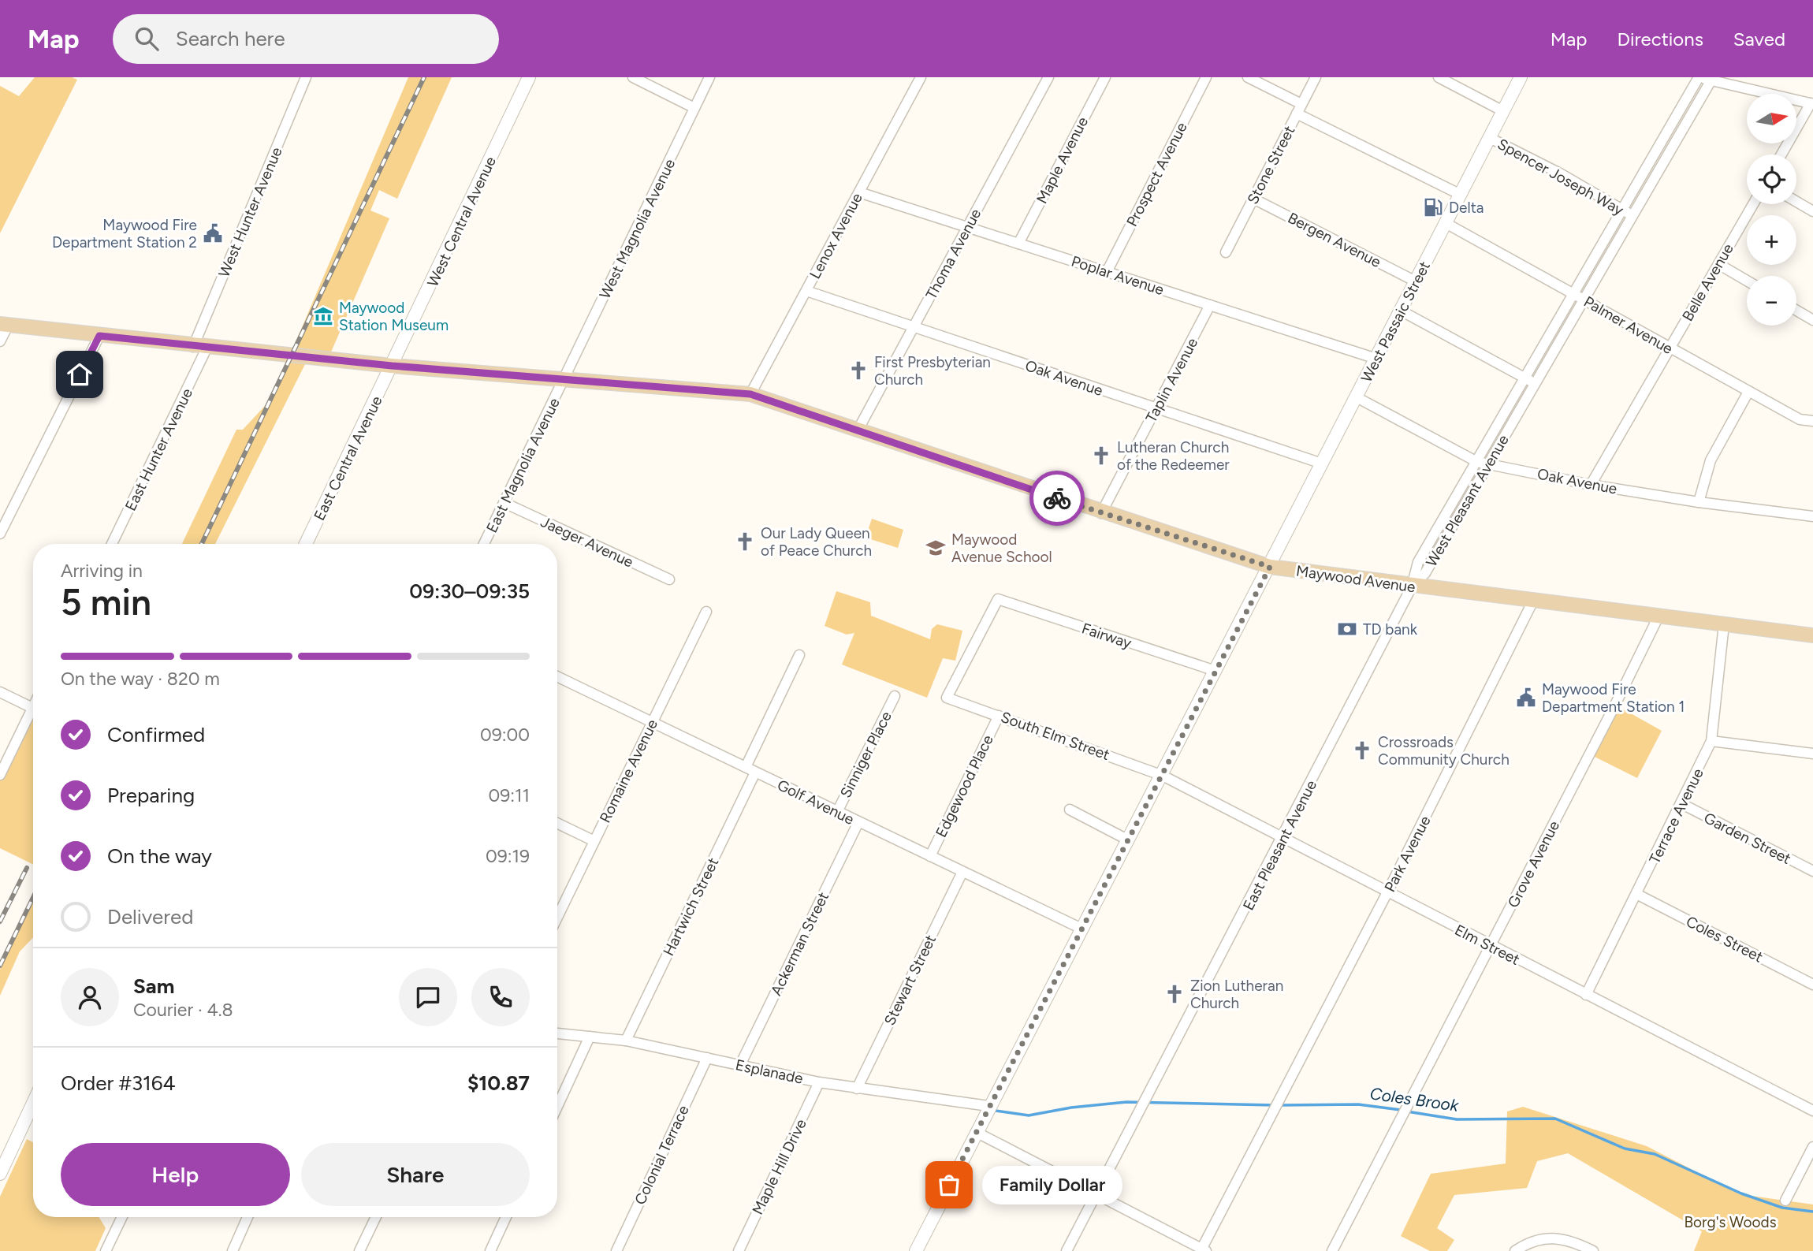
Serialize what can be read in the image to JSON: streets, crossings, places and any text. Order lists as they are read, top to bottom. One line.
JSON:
{"streets":{"main road":["West Central Avenue","West Passaic Street","East Central Avenue","Maywood Avenue"],"street":["Maple Avenue","Stone Street","Prospect Avenue","Spencer Joseph Way","West Hunter Avenue","West Magnolia Avenue","Lenox Avenue","Bergen Avenue","Thoma Avenue","Poplar Avenue","Belle Avenue","Palmer Avenue","Oak Avenue","Taplin Avenue","East Hunter Avenue","East Magnolia Avenue","West Pleasant Avenue","Jaeger Avenue","Fairway","South Elm Street","Sinniger Place","Romaine Avenue","Edgewood Place","Golf Avenue","Terrace Avenue","Garden Street","East Pleasant Avenue","Park Avenue","Grove Avenue","Hartwich Street","Coles Street","Ackerman Street","Elm Street","Stewart Street","Esplanade","Colonial Terrace","Maple Hill Drive"]},"crossings":[["Maple Avenue","Poplar Avenue"],["Stone Street","Bergen Avenue"],["Prospect Avenue","Poplar Avenue"],["Spencer Joseph Way","West Passaic Street"],["Spencer Joseph Way","West Pleasant Avenue"],["West Hunter Avenue","East Hunter Avenue"],["West Hunter Avenue","Maywood Avenue"],["West Central Avenue","East Central Avenue"],["West Central Avenue","Maywood Avenue"],["West Magnolia Avenue","East Magnolia Avenue"],["West Magnolia Avenue","Maywood Avenue"],["Lenox Avenue","Poplar Avenue"],["Lenox Avenue","Oak Avenue"],["Lenox Avenue","Maywood Avenue"],["Bergen Avenue","West Passaic Street"],["Thoma Avenue","Poplar Avenue"],["Thoma Avenue","Oak Avenue"],["Thoma Avenue","Maywood Avenue"],["Poplar Avenue","West Passaic Street"],["Poplar Avenue","Taplin Avenue"],["Belle Avenue","Palmer Avenue"],["Belle Avenue","Oak Avenue"],["West Passaic Street","Palmer Avenue"],["West Passaic Street","Oak Avenue"],["West Passaic Street","Maywood Avenue"],["West Passaic Street","Fairway"],["West Passaic Street","South Elm Street"],["West Passaic Street","Golf Avenue"],["West Passaic Street","Elm Street"],["West Passaic Street","Esplanade"],["Palmer Avenue","West Pleasant Avenue"],["Oak Avenue","Taplin Avenue"],["Oak Avenue","West Pleasant Avenue"],["Taplin Avenue","Maywood Avenue"],["East Hunter Avenue","Maywood Avenue"],["East Central Avenue","Maywood Avenue"],["East Magnolia Avenue","Jaeger Avenue"],["East Magnolia Avenue","Maywood Avenue"],["West Pleasant Avenue","Maywood Avenue"],["West Pleasant Avenue","East Pleasant Avenue"],["Maywood Avenue","Terrace Avenue"],["Maywood Avenue","East Pleasant Avenue"],["Maywood Avenue","Park Avenue"],["Maywood Avenue","Grove Avenue"],["Fairway","South Elm Street"],["South Elm Street","Edgewood Place"],["South Elm Street","Elm Street"],["Sinniger Place","Golf Avenue"],["Romaine Avenue","Golf Avenue"],["Edgewood Place","Golf Avenue"],["Golf Avenue","Hartwich Street"],["Golf Avenue","Ackerman Street"],["Golf Avenue","Stewart Street"],["Terrace Avenue","Garden Street"],["Terrace Avenue","Coles Street"],["Terrace Avenue","Elm Street"],["East Pleasant Avenue","Elm Street"],["Park Avenue","Elm Street"],["Grove Avenue","Elm Street"],["Hartwich Street","Esplanade"],["Ackerman Street","Esplanade"],["Stewart Street","Esplanade"],["Esplanade","Colonial Terrace"],["Esplanade","Maple Hill Drive"]],"water":["Coles Brook"],"parks":["Borg's Woods"],"places":{"fuel station":["Delta"],"public building":["Maywood Fire Department Station 2","Maywood Fire Department Station 1"],"museum":["Maywood Station Museum"],"church":["First Presbyterian Church","Lutheran Church of the Redeemer","Our Lady Queen of Peace Church","Crossroads Community Church","Zion Lutheran Church"],"school or university":["Maywood Avenue School"],"bank":["TD bank"],"other":["Family Dollar"]},"north":"right","page":{"header":"Map","search":"Search here","nav":["Map","Directions","Saved"],"map_buttons":["+","−"],"heading":["5 min","Arriving in","09:30–09:35"],"panel":["Sam","Courier · 4.8","Order #3164","$10.87"],"bar":"On the way · 820 m","list":[["Confirmed","09:00"],["Preparing","09:11"],["On the way","09:19"],"Delivered"],"buttons":["Help","Share"],"bubble":"Family Dollar"}}
